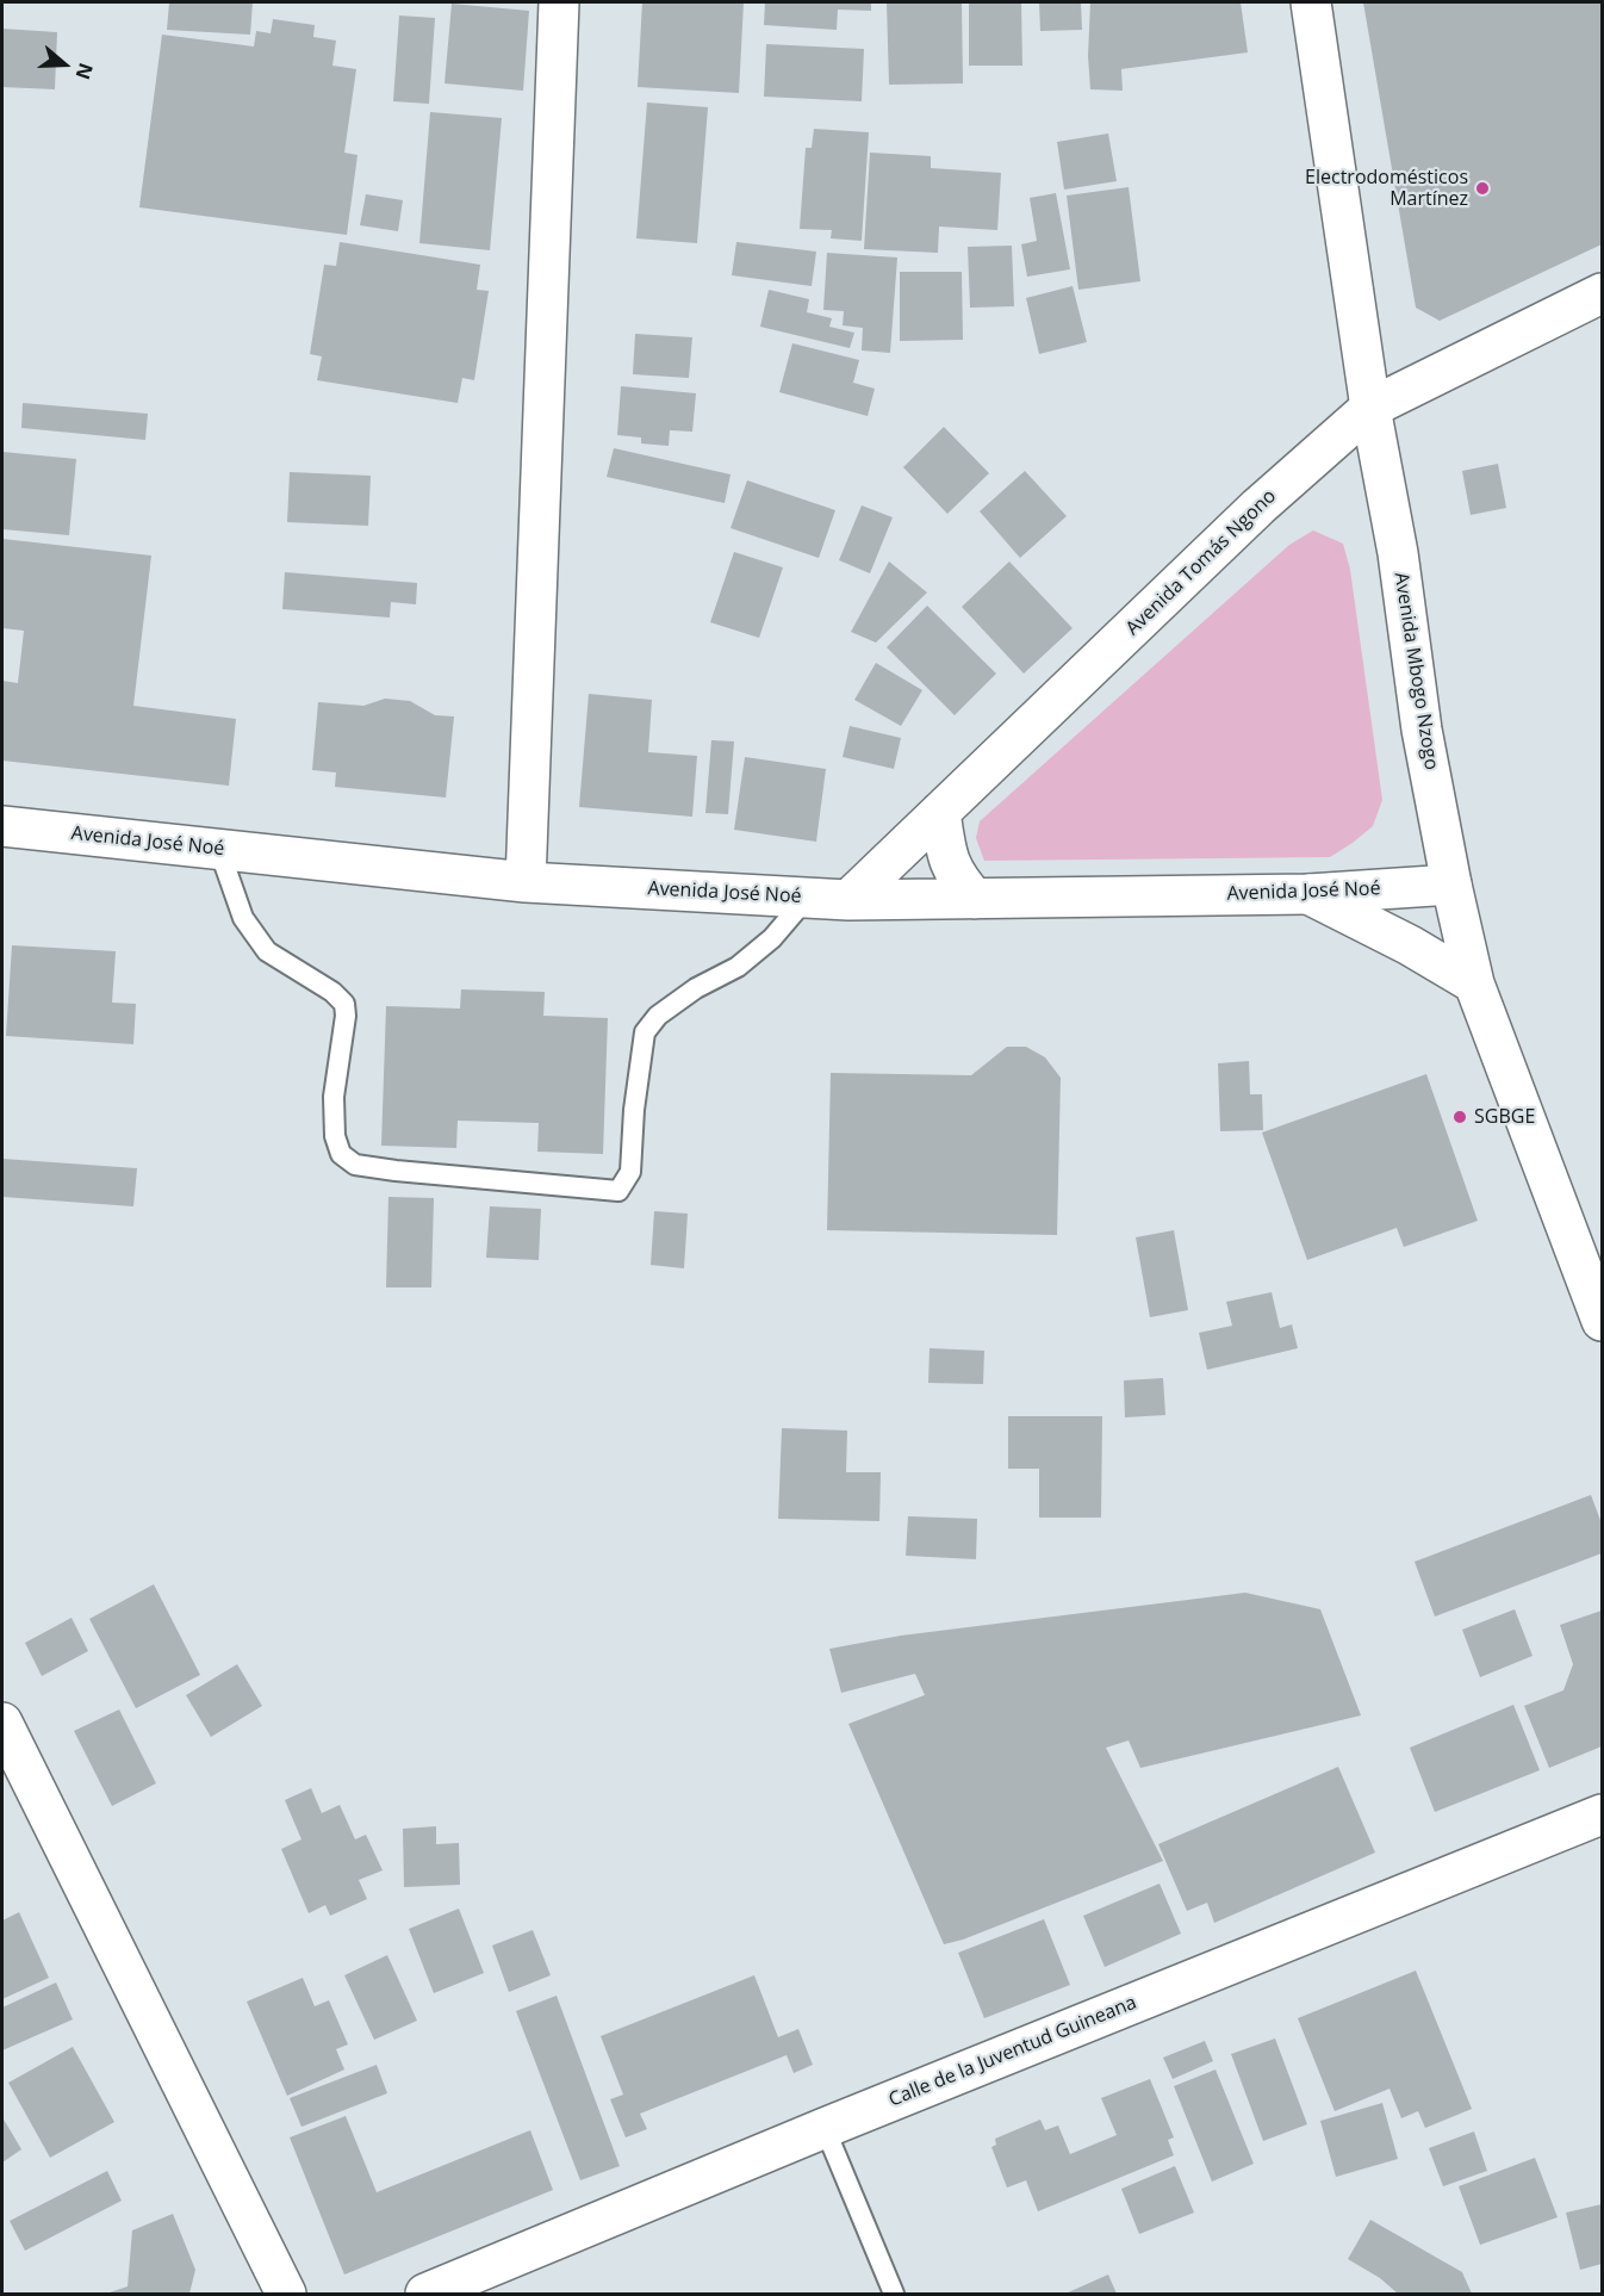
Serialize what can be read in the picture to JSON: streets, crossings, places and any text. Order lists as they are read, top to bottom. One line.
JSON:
{"streets":{"street":["Avenida Tomás Ngono","Avenida Mbogo Nzogo","Avenida José Noé","Calle de la Juventud Guineana"]},"crossings":[["Avenida Tomás Ngono","Avenida Mbogo Nzogo"],["Avenida Tomás Ngono","Avenida José Noé"],["Avenida Mbogo Nzogo","Avenida José Noé"]],"places":["Electrodomésticos Martínez","SGBGE"],"north":"right"}
